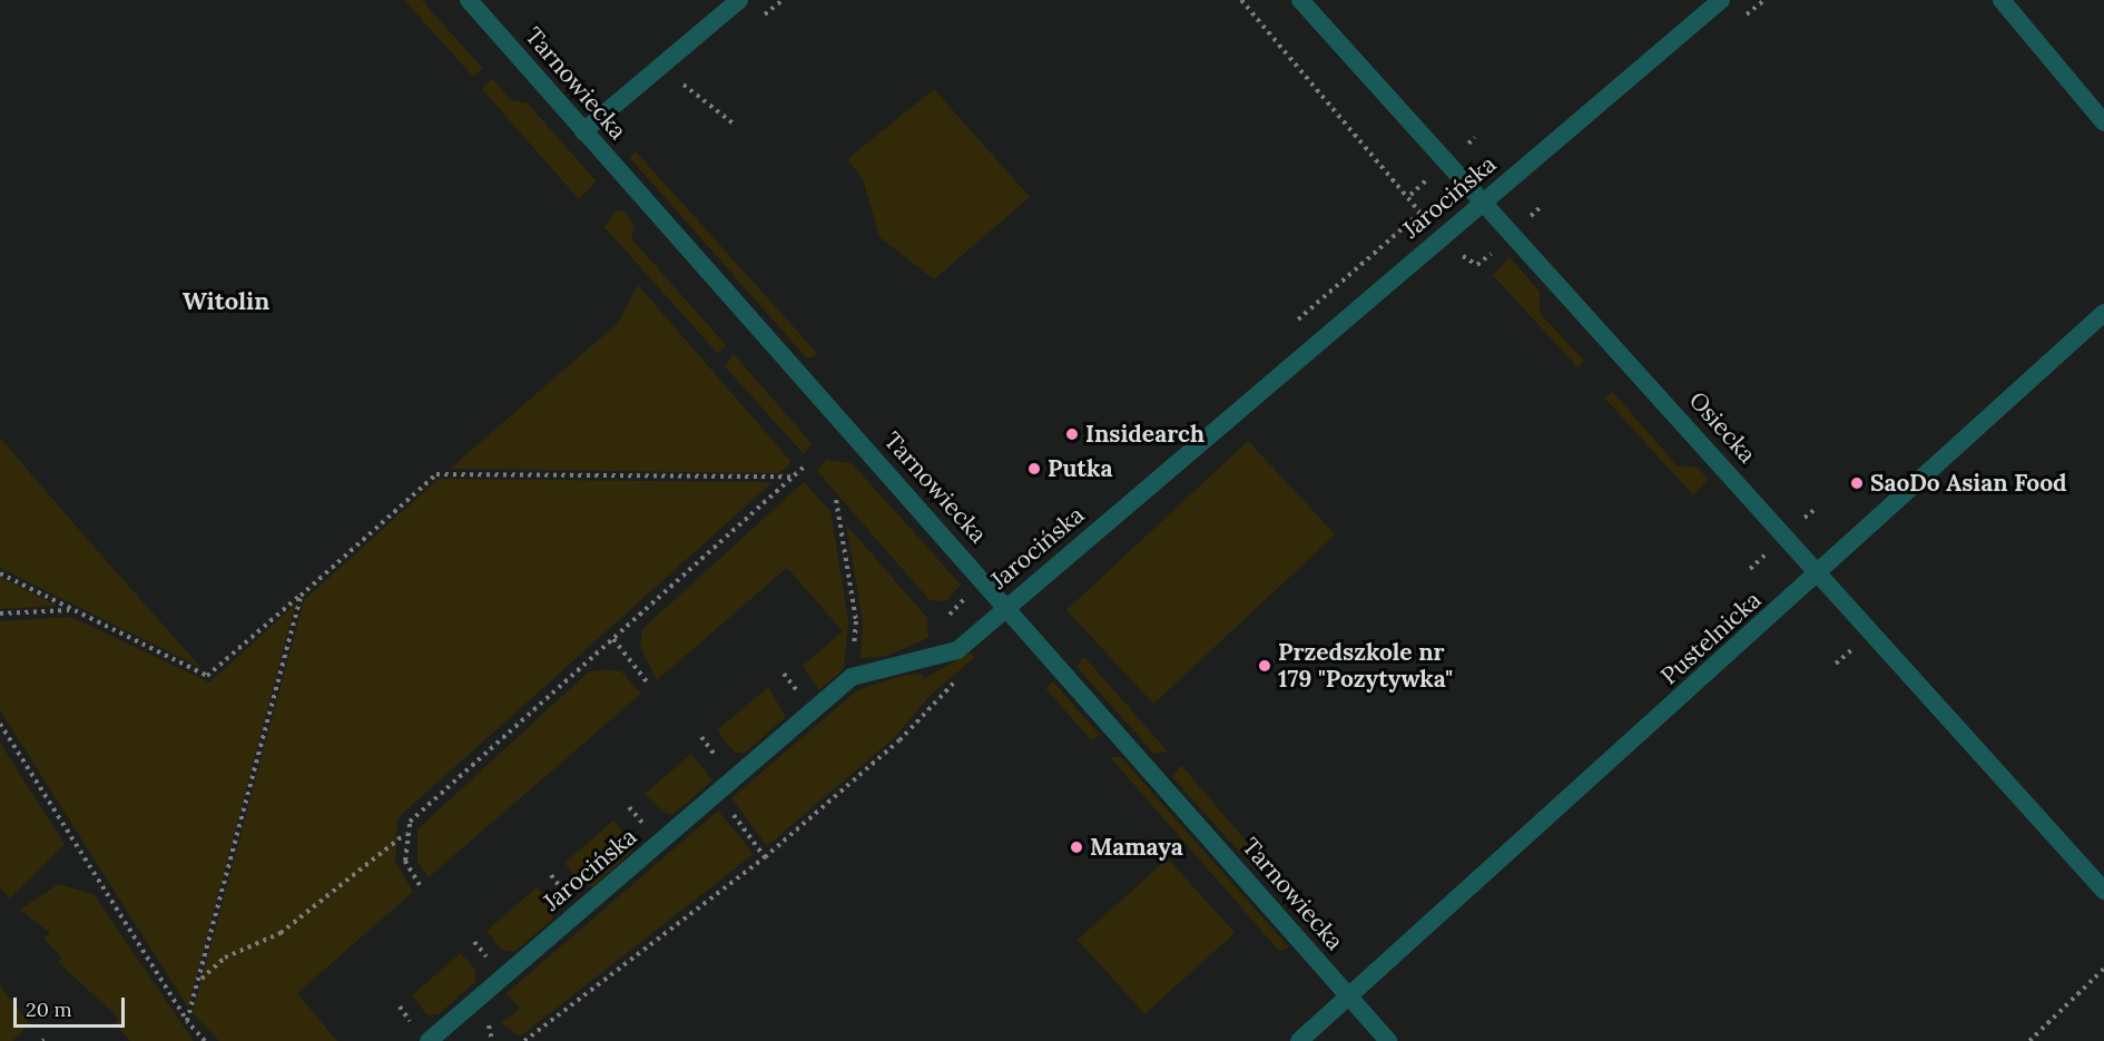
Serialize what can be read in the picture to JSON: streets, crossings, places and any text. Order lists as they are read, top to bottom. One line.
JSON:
{"streets":{"street":["Tarnowiecka","Jarocińska","Osiecka","Pustelnicka"]},"crossings":[["Tarnowiecka","Jarocińska"],["Tarnowiecka","Pustelnicka"],["Jarocińska","Osiecka"],["Osiecka","Pustelnicka"]],"districts":["Witolin"],"places":["Insidearch","Putka","SaoDo Asian Food","Przedszkole nr 179 \"Pozytywka\"","Mamaya"],"scale_bar":"20 m"}
